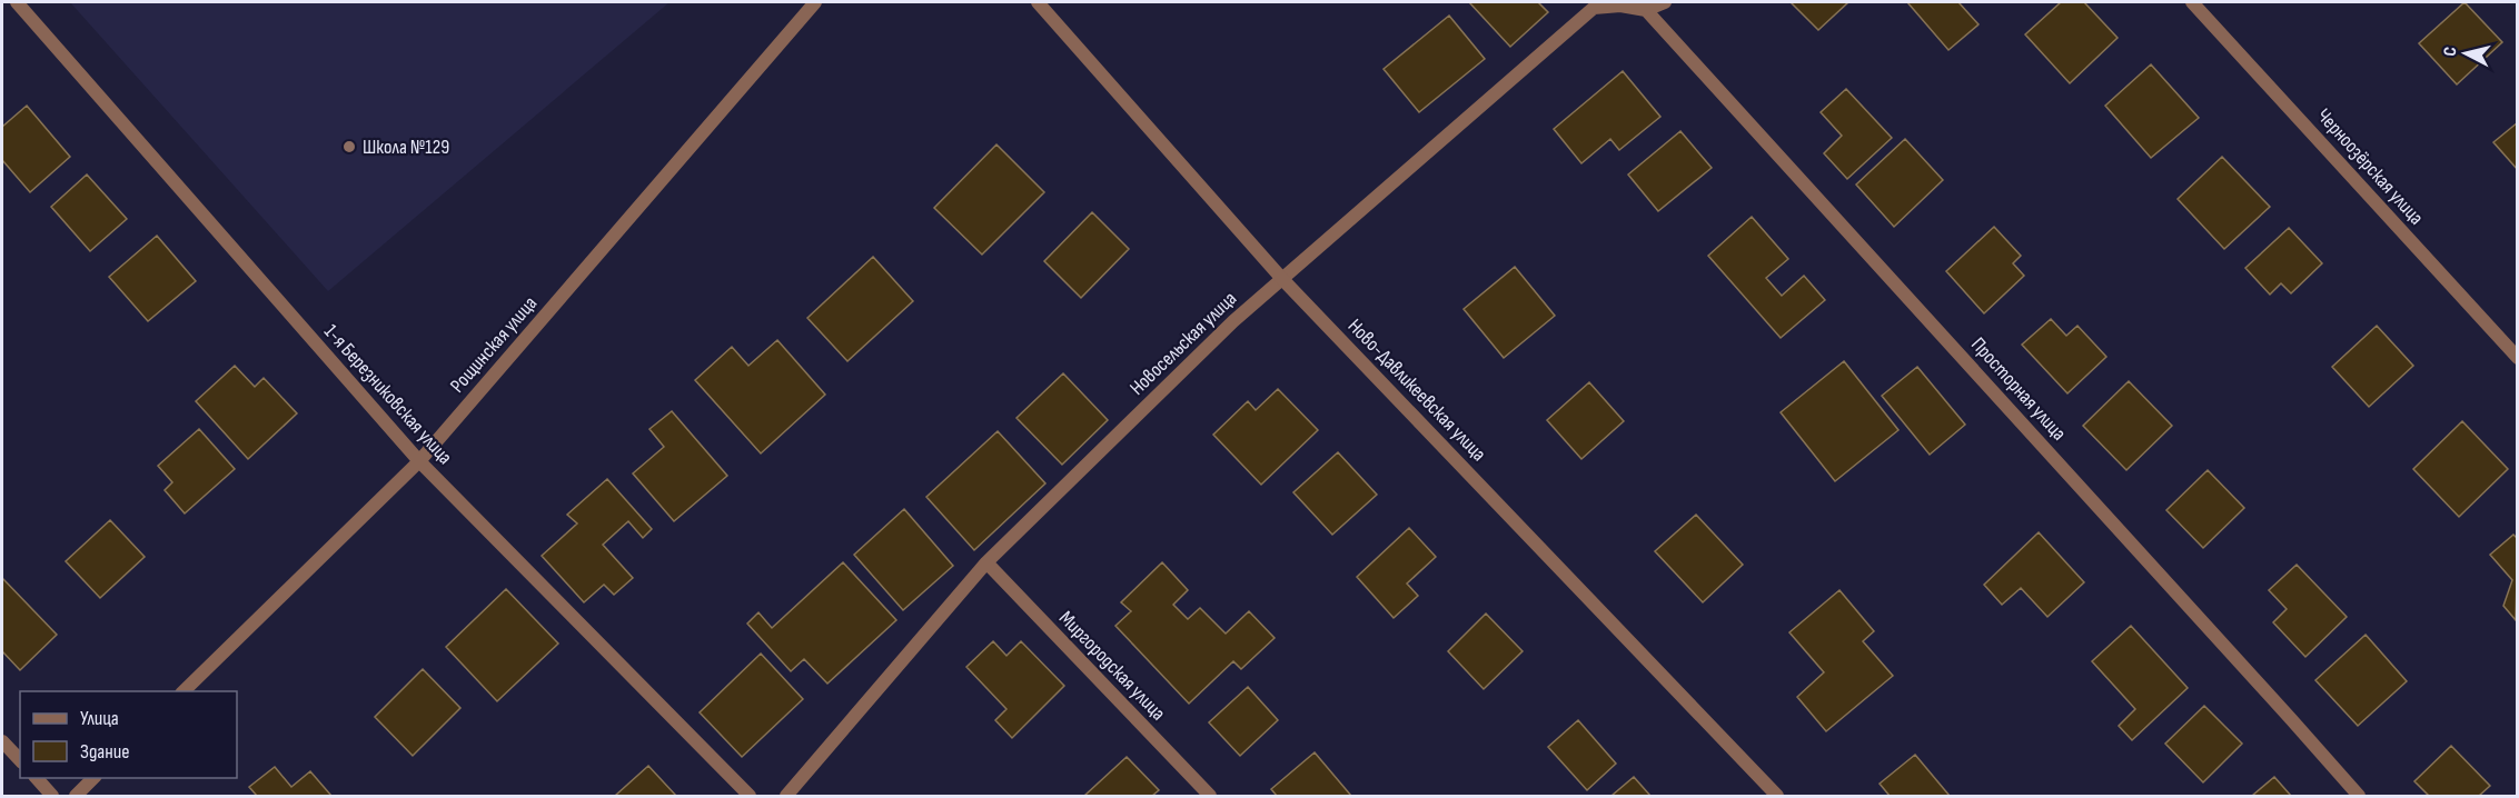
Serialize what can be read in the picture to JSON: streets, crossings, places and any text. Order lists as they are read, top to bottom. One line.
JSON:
{"streets":{"street":["Черноозёрская улица","Новосельская улица","Рощинская улица","Просторная улица","Ново-Давликеевская улица","1-я Березниковская улица","Миргородская улица"]},"crossings":[["Новосельская улица","Просторная улица"],["Новосельская улица","Ново-Давликеевская улица"],["Новосельская улица","Миргородская улица"],["Рощинская улица","1-я Березниковская улица"]],"places":["Школа №129"],"legend":["Улица","Здание"],"north":"left"}
